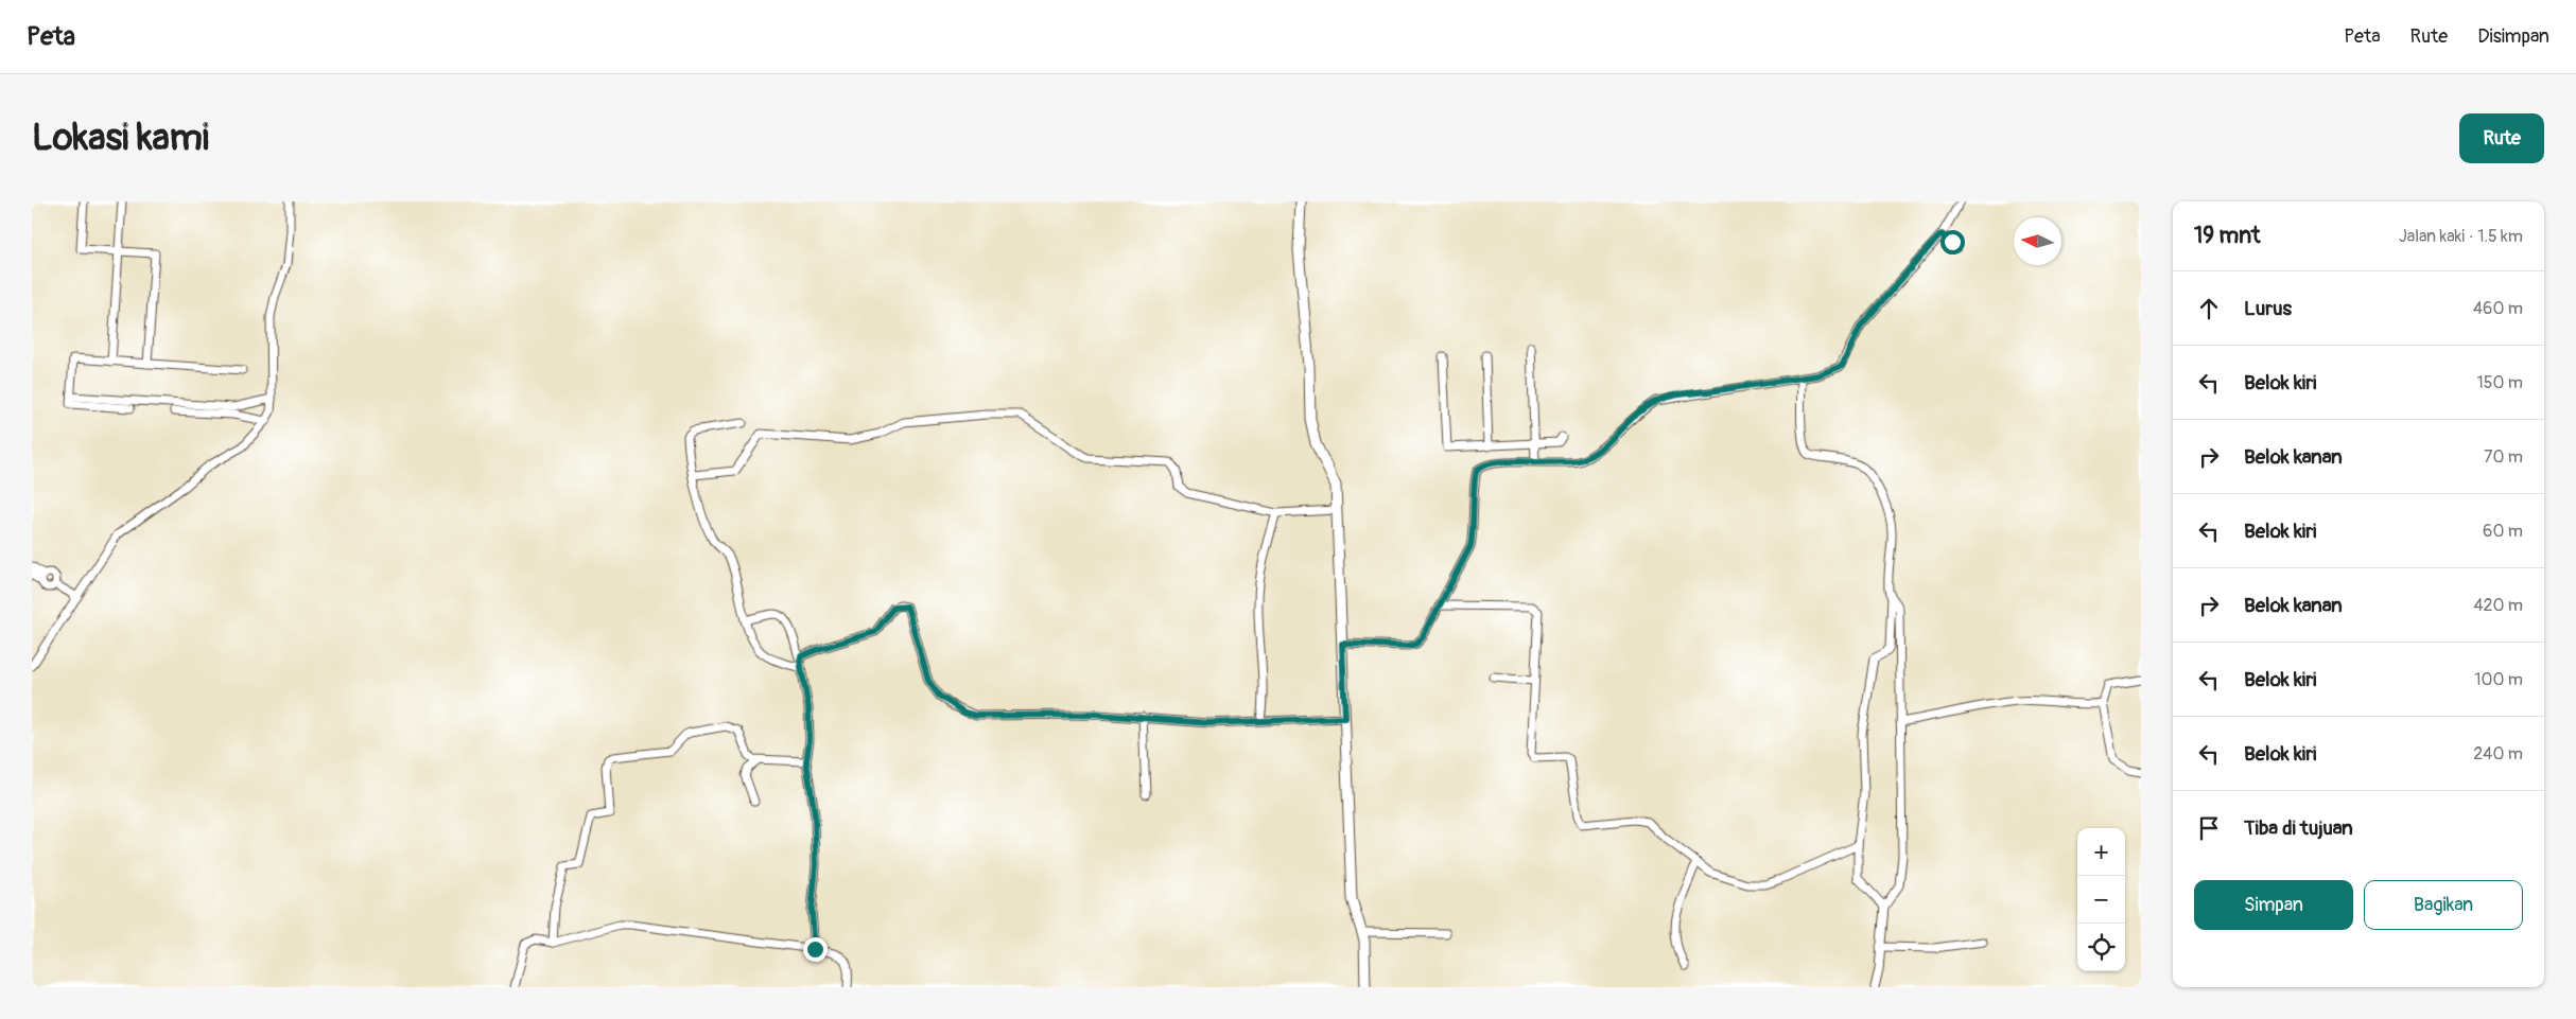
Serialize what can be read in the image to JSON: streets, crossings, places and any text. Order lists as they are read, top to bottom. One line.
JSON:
{"north":"left","page":{"header":"Peta","nav":["Peta","Rute","Disimpan"],"buttons":["Rute",["Simpan","Bagikan"]],"title":"Lokasi kami","heading":["19 mnt","Jalan kaki · 1.5 km"],"list":[["Lurus","460 m"],["Belok kiri","150 m"],["Belok kanan","70 m"],["Belok kiri","60 m"],["Belok kanan","420 m"],["Belok kiri","100 m"],["Belok kiri","240 m"],"Tiba di tujuan"],"map_buttons":["+","−"]}}
